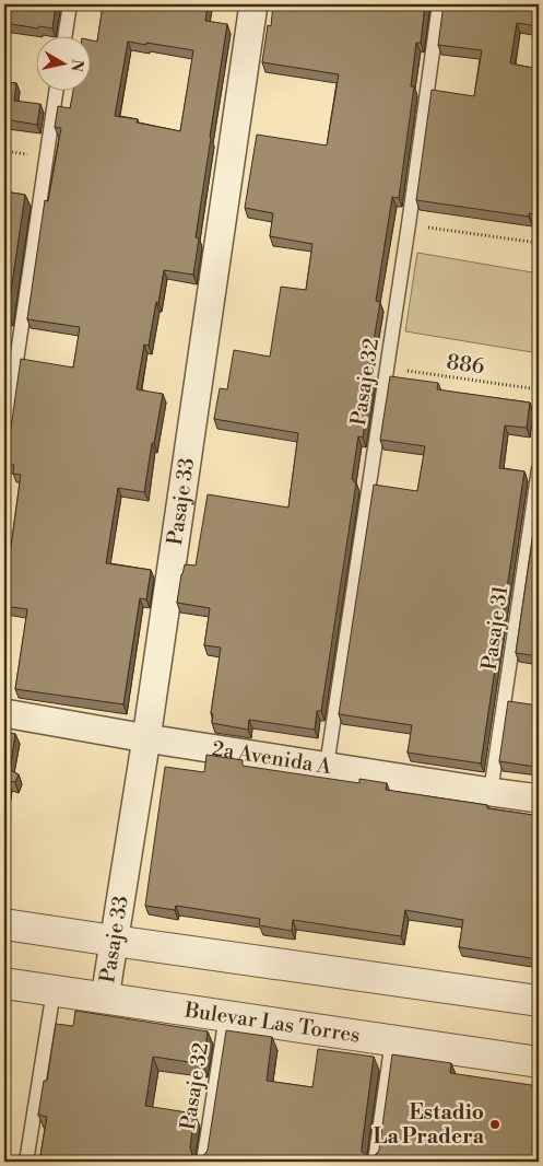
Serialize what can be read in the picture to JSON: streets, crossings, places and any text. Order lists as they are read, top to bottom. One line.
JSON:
{"streets":{"street":["Pasaje 33","2a Avenida A","Bulevar Las Torres"],"lane":["Pasaje 32","Pasaje 31"],"path":["886"]},"crossings":[["886","Pasaje 32"],["Pasaje 32","2a Avenida A"],["Pasaje 32","Bulevar Las Torres"],["Pasaje 33","2a Avenida A"],["Pasaje 33","Bulevar Las Torres"],["Pasaje 31","2a Avenida A"]],"places":["Estadio La Pradera"],"north":"right"}
